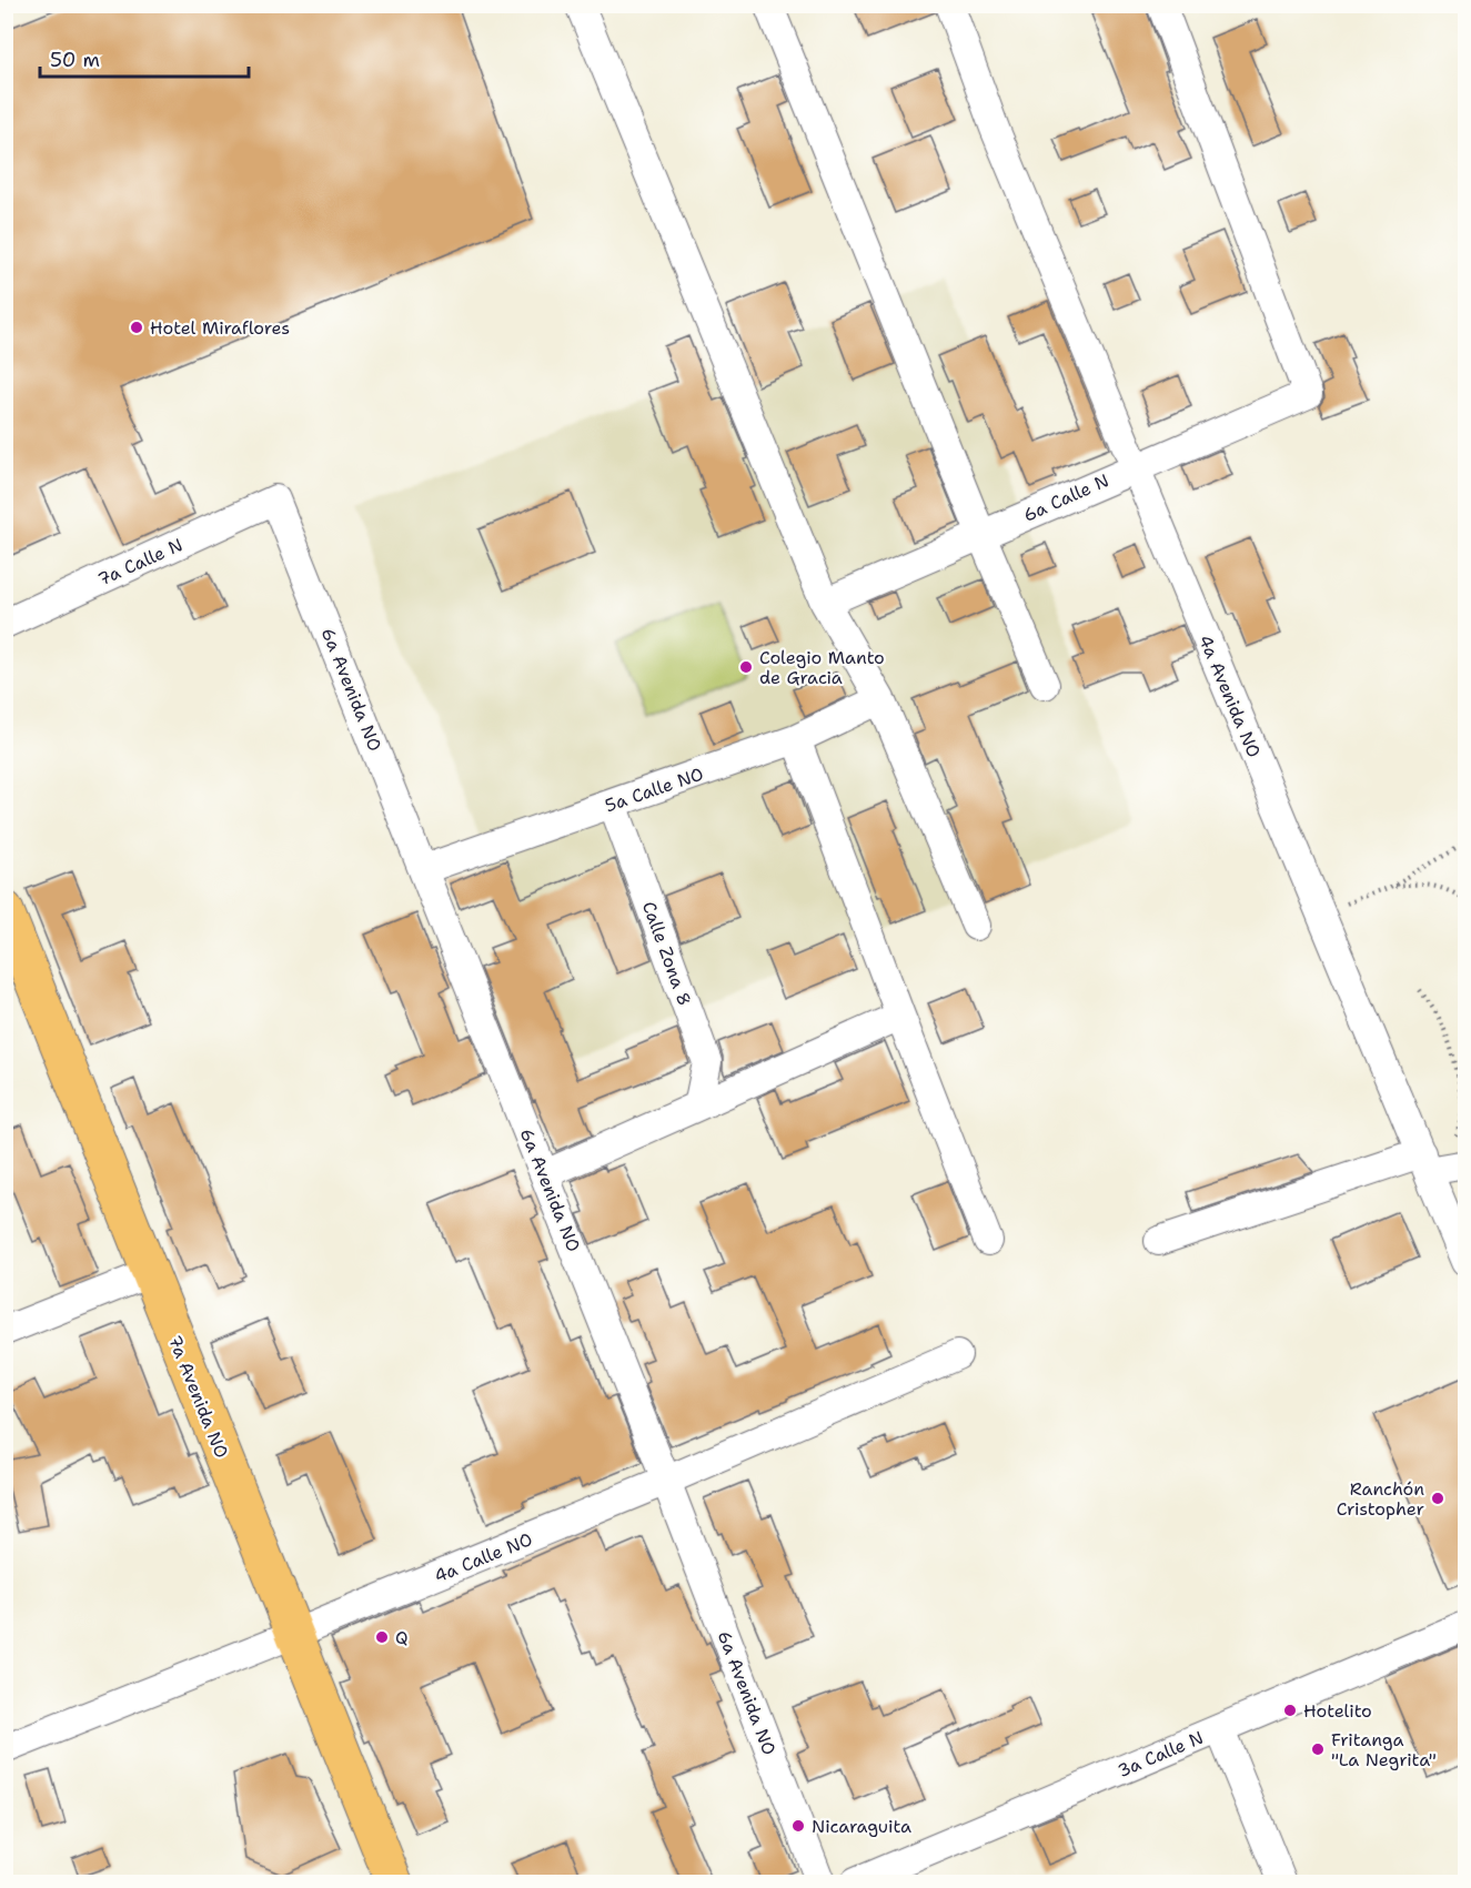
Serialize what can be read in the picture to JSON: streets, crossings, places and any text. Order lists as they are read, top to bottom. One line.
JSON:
{"streets":{"highway":["7a Avenida NO"],"street":["6a Calle N","7a Calle N","6a Avenida NO","4a Avenida NO","5a Calle NO","Calle Zona 8","4a Calle NO","3a Calle N"]},"crossings":[["6a Calle N","4a Avenida NO"],["7a Calle N","6a Avenida NO"],["6a Avenida NO","5a Calle NO"],["6a Avenida NO","4a Calle NO"],["5a Calle NO","Calle Zona 8"],["7a Avenida NO","4a Calle NO"]],"places":["Hotel Miraflores","Colegio Manto de Gracia","Ranchón Cristopher","Q","Hotelito","Fritanga \"La Negrita\"","Nicaraguita"],"scale_bar":"50 m"}
